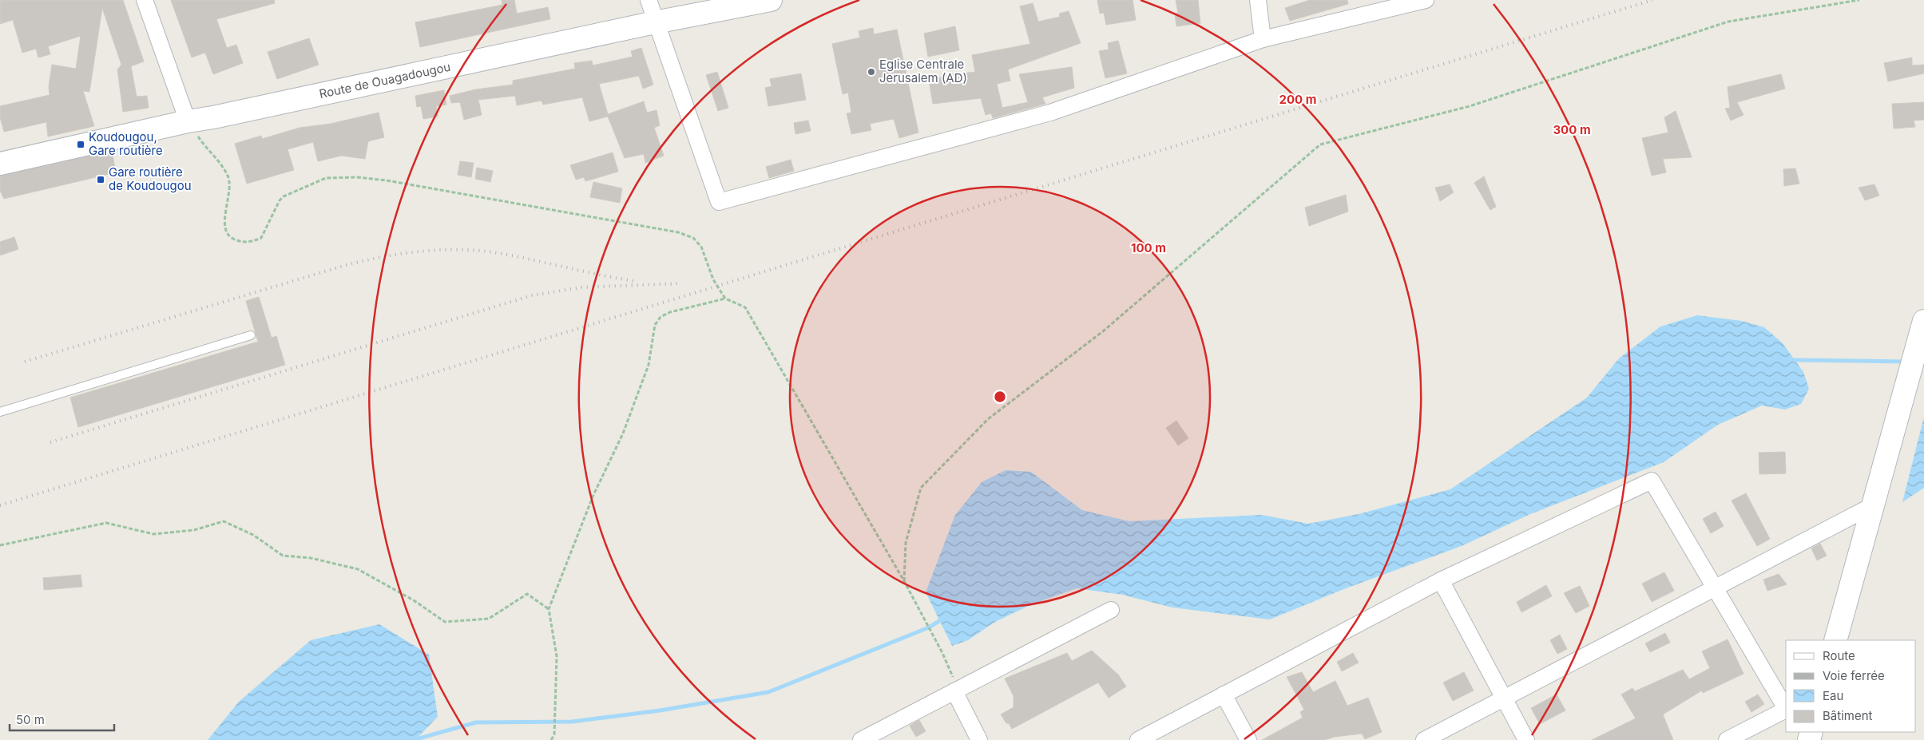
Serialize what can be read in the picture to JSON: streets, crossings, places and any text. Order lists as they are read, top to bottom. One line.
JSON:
{"streets":{"street":["Route de Ouagadougou"]},"places":{"other":["Eglise Centrale Jerusalem (AD)"],"transit":["Koudougou, Gare routière","Gare routière de Koudougou"]},"legend":["Route","Voie ferrée","Eau","Bâtiment"],"scale_bar":"50 m","rings":["200 m","300 m","100 m"]}
